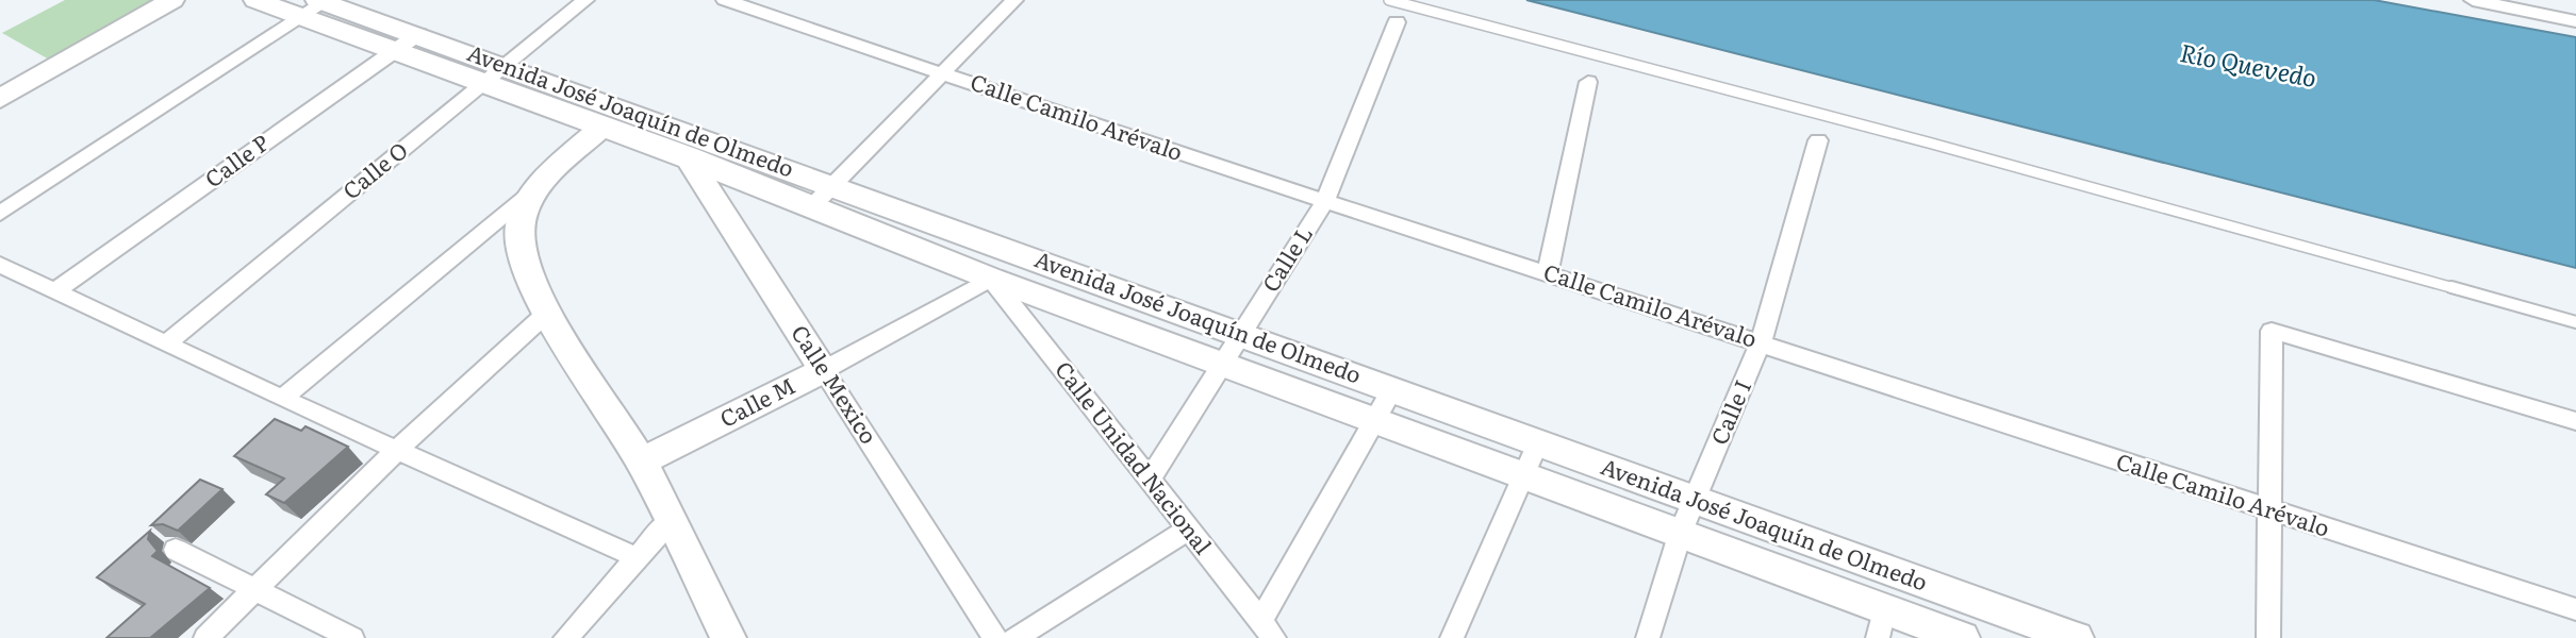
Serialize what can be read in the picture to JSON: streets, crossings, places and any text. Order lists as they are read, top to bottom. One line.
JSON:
{"streets":{"main road":["Avenida José Joaquín de Olmedo","Calle Mexico","Calle M"],"street":["Calle Camilo Arévalo","Calle P","Calle O","Calle L","Calle I","Calle Unidad Nacional"]},"crossings":[["Avenida José Joaquín de Olmedo","Calle P"],["Avenida José Joaquín de Olmedo","Calle O"],["Avenida José Joaquín de Olmedo","Calle L"],["Avenida José Joaquín de Olmedo","Calle Mexico"],["Avenida José Joaquín de Olmedo","Calle M"],["Avenida José Joaquín de Olmedo","Calle I"],["Avenida José Joaquín de Olmedo","Calle Unidad Nacional"],["Calle Camilo Arévalo","Calle L"],["Calle Camilo Arévalo","Calle I"],["Calle L","Calle Unidad Nacional"],["Calle Mexico","Calle M"],["Calle M","Calle Unidad Nacional"]],"water":["Río Quevedo"]}
